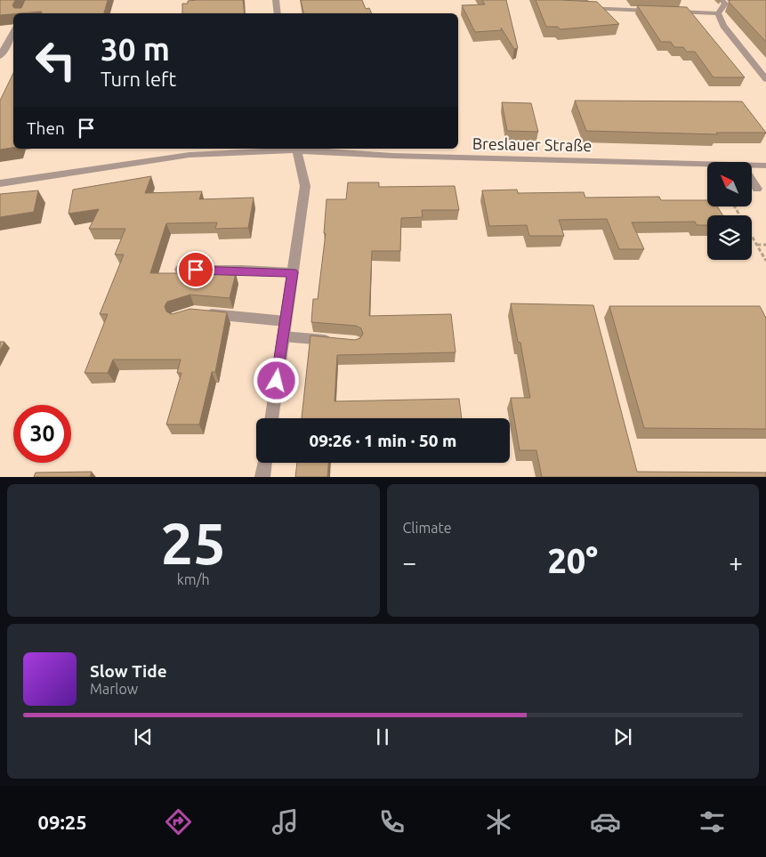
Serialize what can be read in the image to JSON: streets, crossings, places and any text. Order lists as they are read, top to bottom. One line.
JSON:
{"streets":{"street":["Breslauer Straße"]},"north":"top left","page":{"turn":["30 m","Turn left"],"then":"Then","limit":"30","trip":"09:26 · 1 min · 50 m","tile":[["25","km/h"],"Climate"],"heat":["−","20°","+"],"song":["Slow Tide","Marlow"],"tabs":"09:25"}}
